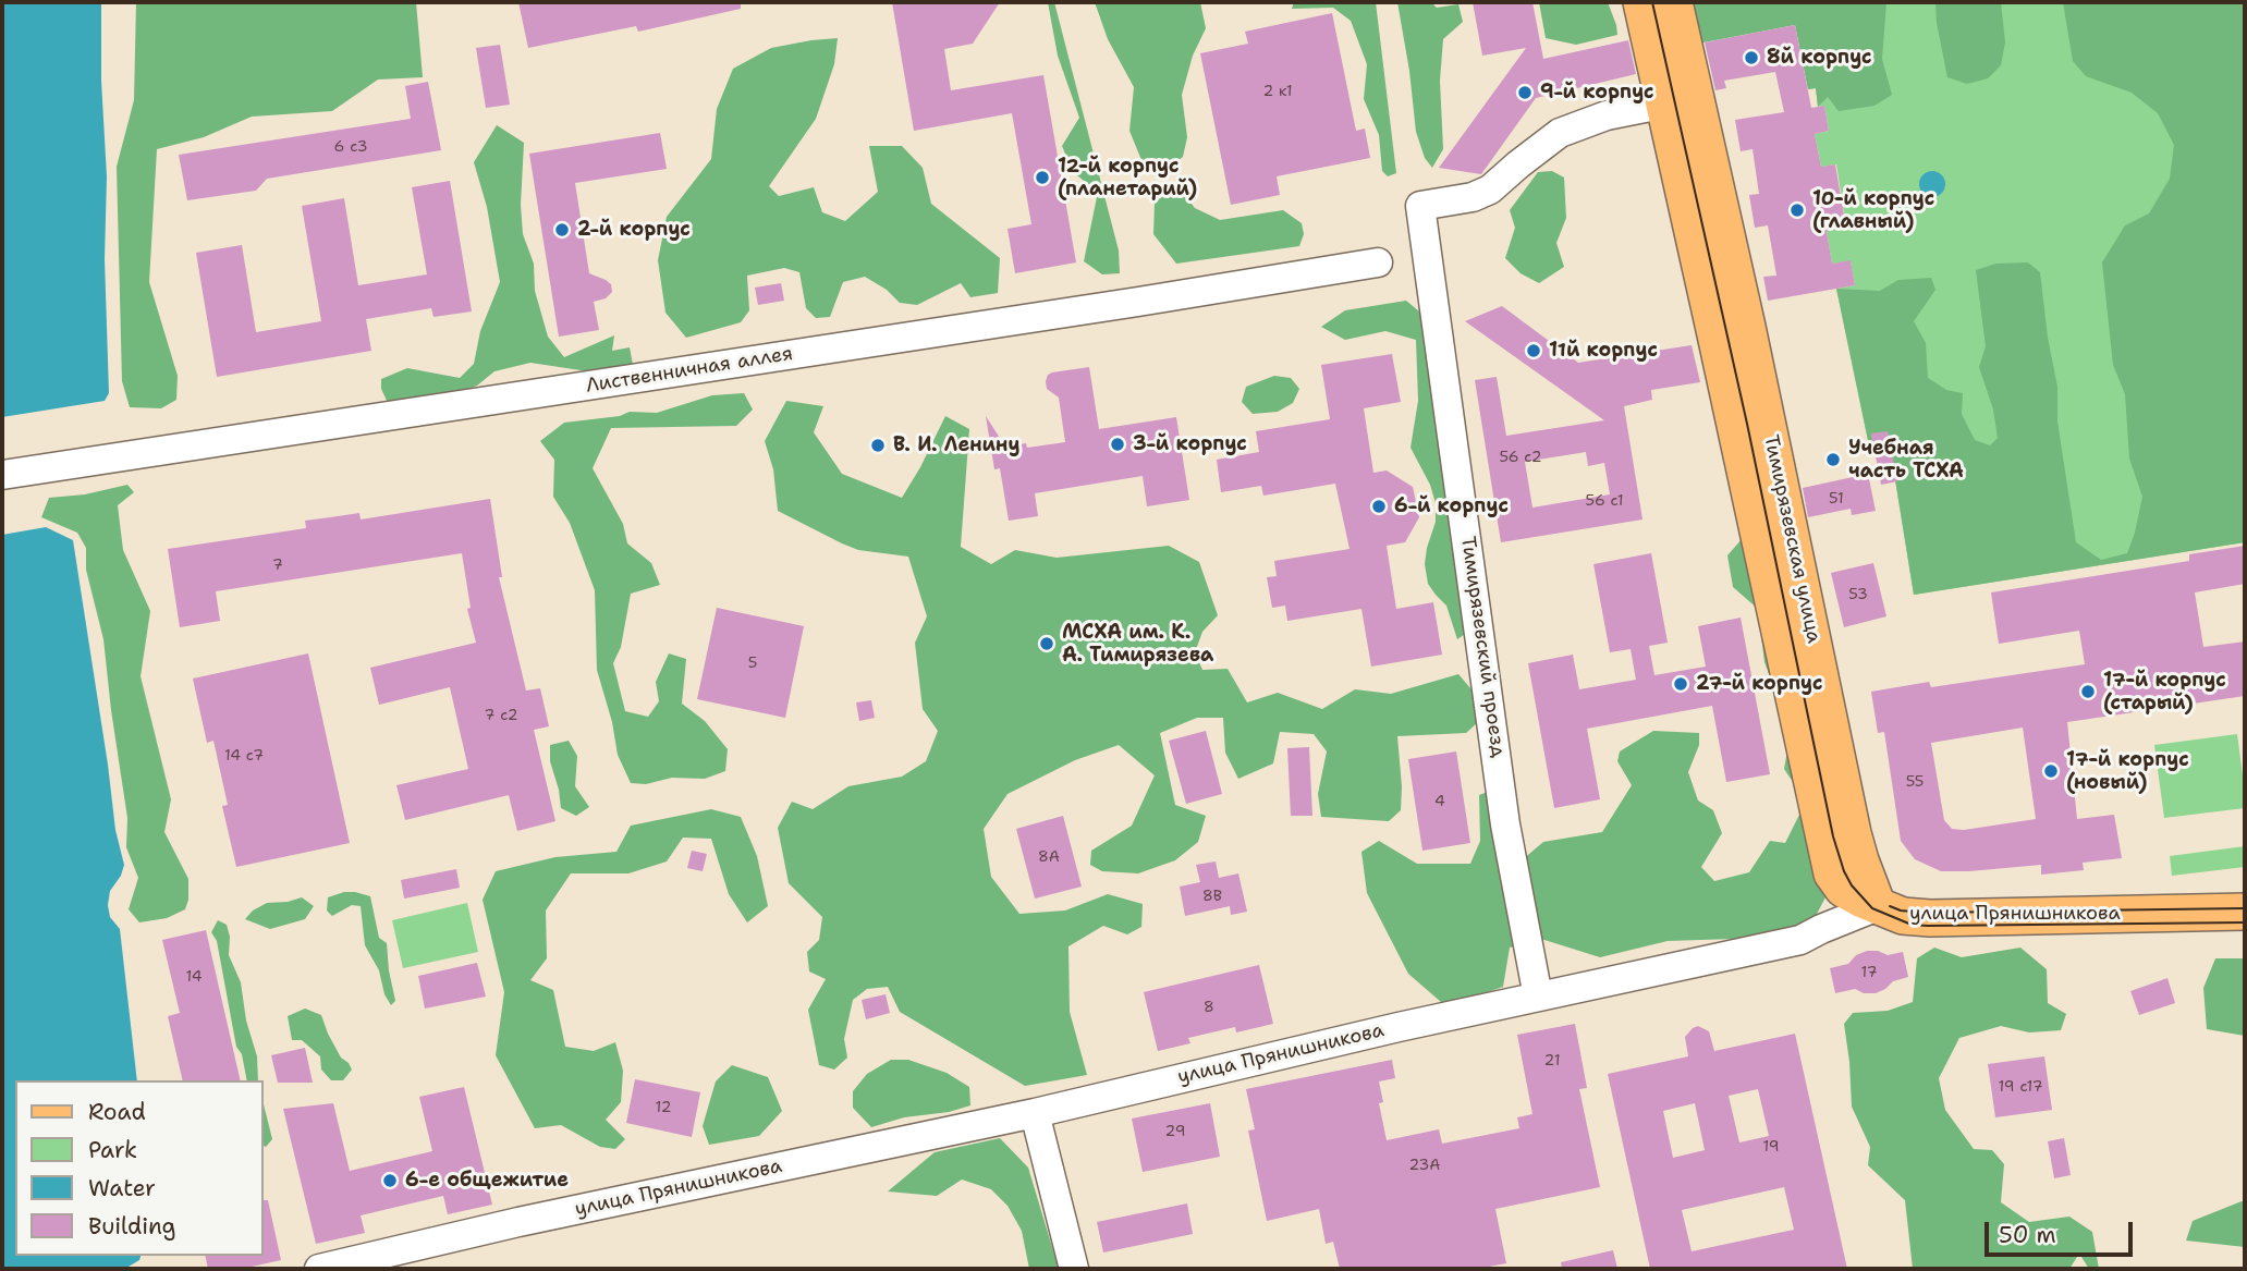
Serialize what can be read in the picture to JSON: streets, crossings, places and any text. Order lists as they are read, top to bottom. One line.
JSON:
{"streets":{"main road":["Тимирязевская улица","улица Прянишникова"],"street":["Лиственничная аллея","Тимирязевский проезд"]},"crossings":[["Тимирязевская улица","Тимирязевский проезд"],["Тимирязевская улица","улица Прянишникова"],["Тимирязевский проезд","улица Прянишникова"]],"places":["8й корпус","9-й корпус","12-й корпус (планетарий)","10-й корпус (главный)","2-й корпус","11й корпус","3-й корпус","В. И. Ленину","Учебная часть ТСХА","6-й корпус","МСХА им. К. А. Тимирязева","27-й корпус","17-й корпус (старый)","17-й корпус (новый)","6-е общежитие"],"house_numbers":["2 к1","6 с3","56 с2","51","56 с1","7","53","5","7 с2","14 с7","55","4","8А","8В","17","14","8","21","19 с17","12","29","19","23А"],"legend":["Road","Park","Water","Building"],"scale_bar":"50 m"}
